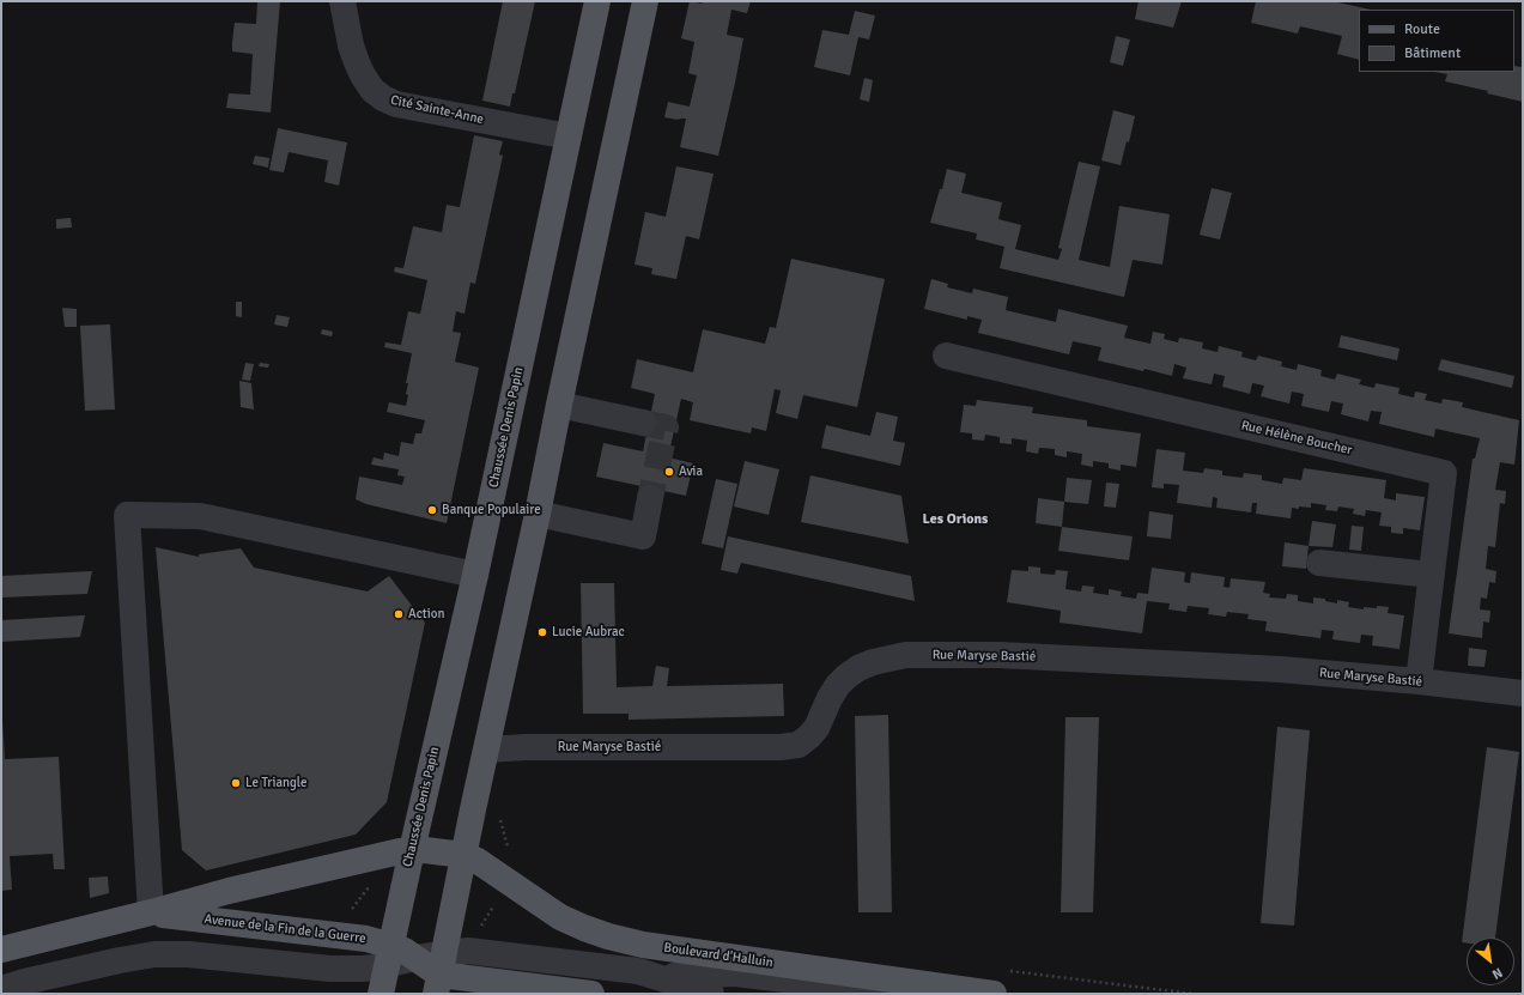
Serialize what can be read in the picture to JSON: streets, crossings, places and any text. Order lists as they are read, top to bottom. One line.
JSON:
{"streets":{"main road":["Chaussée Denis Papin","Avenue de la Fin de la Guerre","Boulevard d'Halluin"],"street":["Cité Sainte-Anne","Rue Hélène Boucher","Rue Maryse Bastié"]},"crossings":[["Cité Sainte-Anne","Chaussée Denis Papin"],["Chaussée Denis Papin","Avenue de la Fin de la Guerre"],["Rue Hélène Boucher","Rue Maryse Bastié"],["Avenue de la Fin de la Guerre","Boulevard d'Halluin"]],"districts":["Les Orions"],"places":["Avia","Banque Populaire","Action","Lucie Aubrac","Le Triangle"],"legend":["Route","Bâtiment"],"north":"bottom right"}
